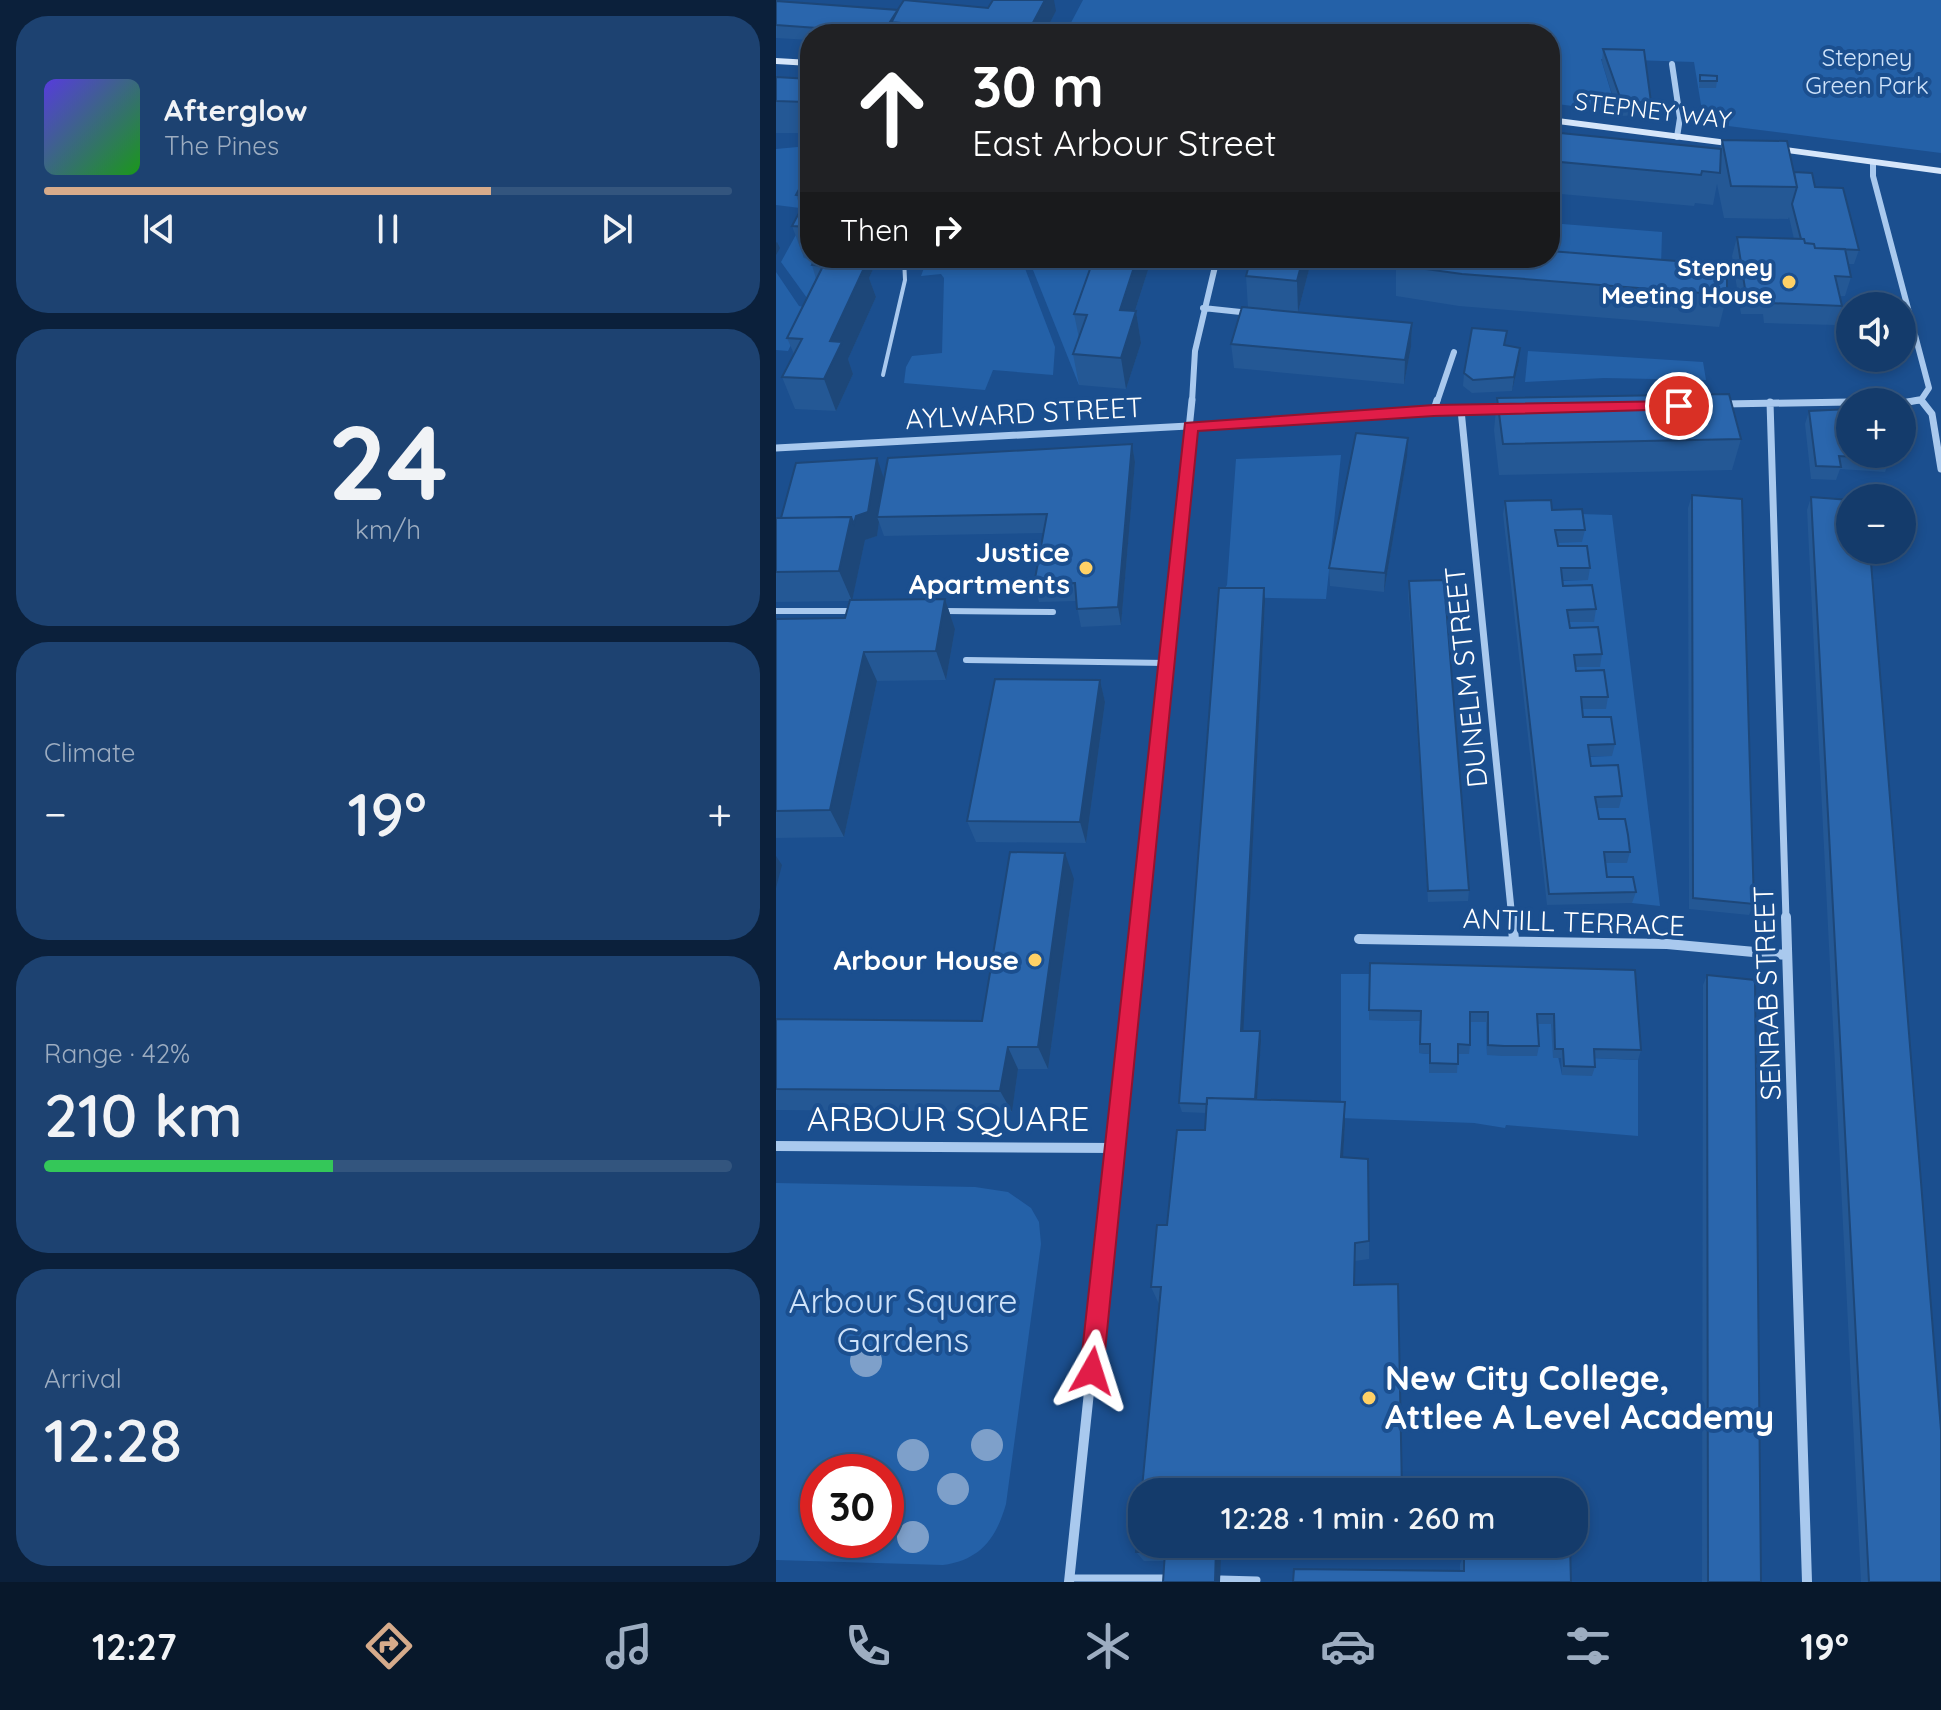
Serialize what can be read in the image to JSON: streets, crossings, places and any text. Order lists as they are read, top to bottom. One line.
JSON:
{"streets":{"street":["STEPNEY WAY","AYLWARD STREET","DUNELM STREET","ANTILL TERRACE","SENRAB STREET","ARBOUR SQUARE"]},"crossings":[["AYLWARD STREET","DUNELM STREET"],["DUNELM STREET","ANTILL TERRACE"],["ANTILL TERRACE","SENRAB STREET"]],"parks":["Stepney Green Park","Arbour Square Gardens"],"places":["Stepney Meeting House","Justice Apartments","Arbour House","New City College, Attlee A Level Academy"],"page":{"turn":["30 m","East Arbour Street"],"song":["Afterglow","The Pines"],"then":"Then","map_buttons":["+","−"],"tile":[["24","km/h"],"Climate",["Range · 42%","210 km"],["Arrival","12:28"]],"heat":["−","19°","+"],"limit":"30","trip":"12:28 · 1 min · 260 m","tabs":["12:27","19°"]}}
